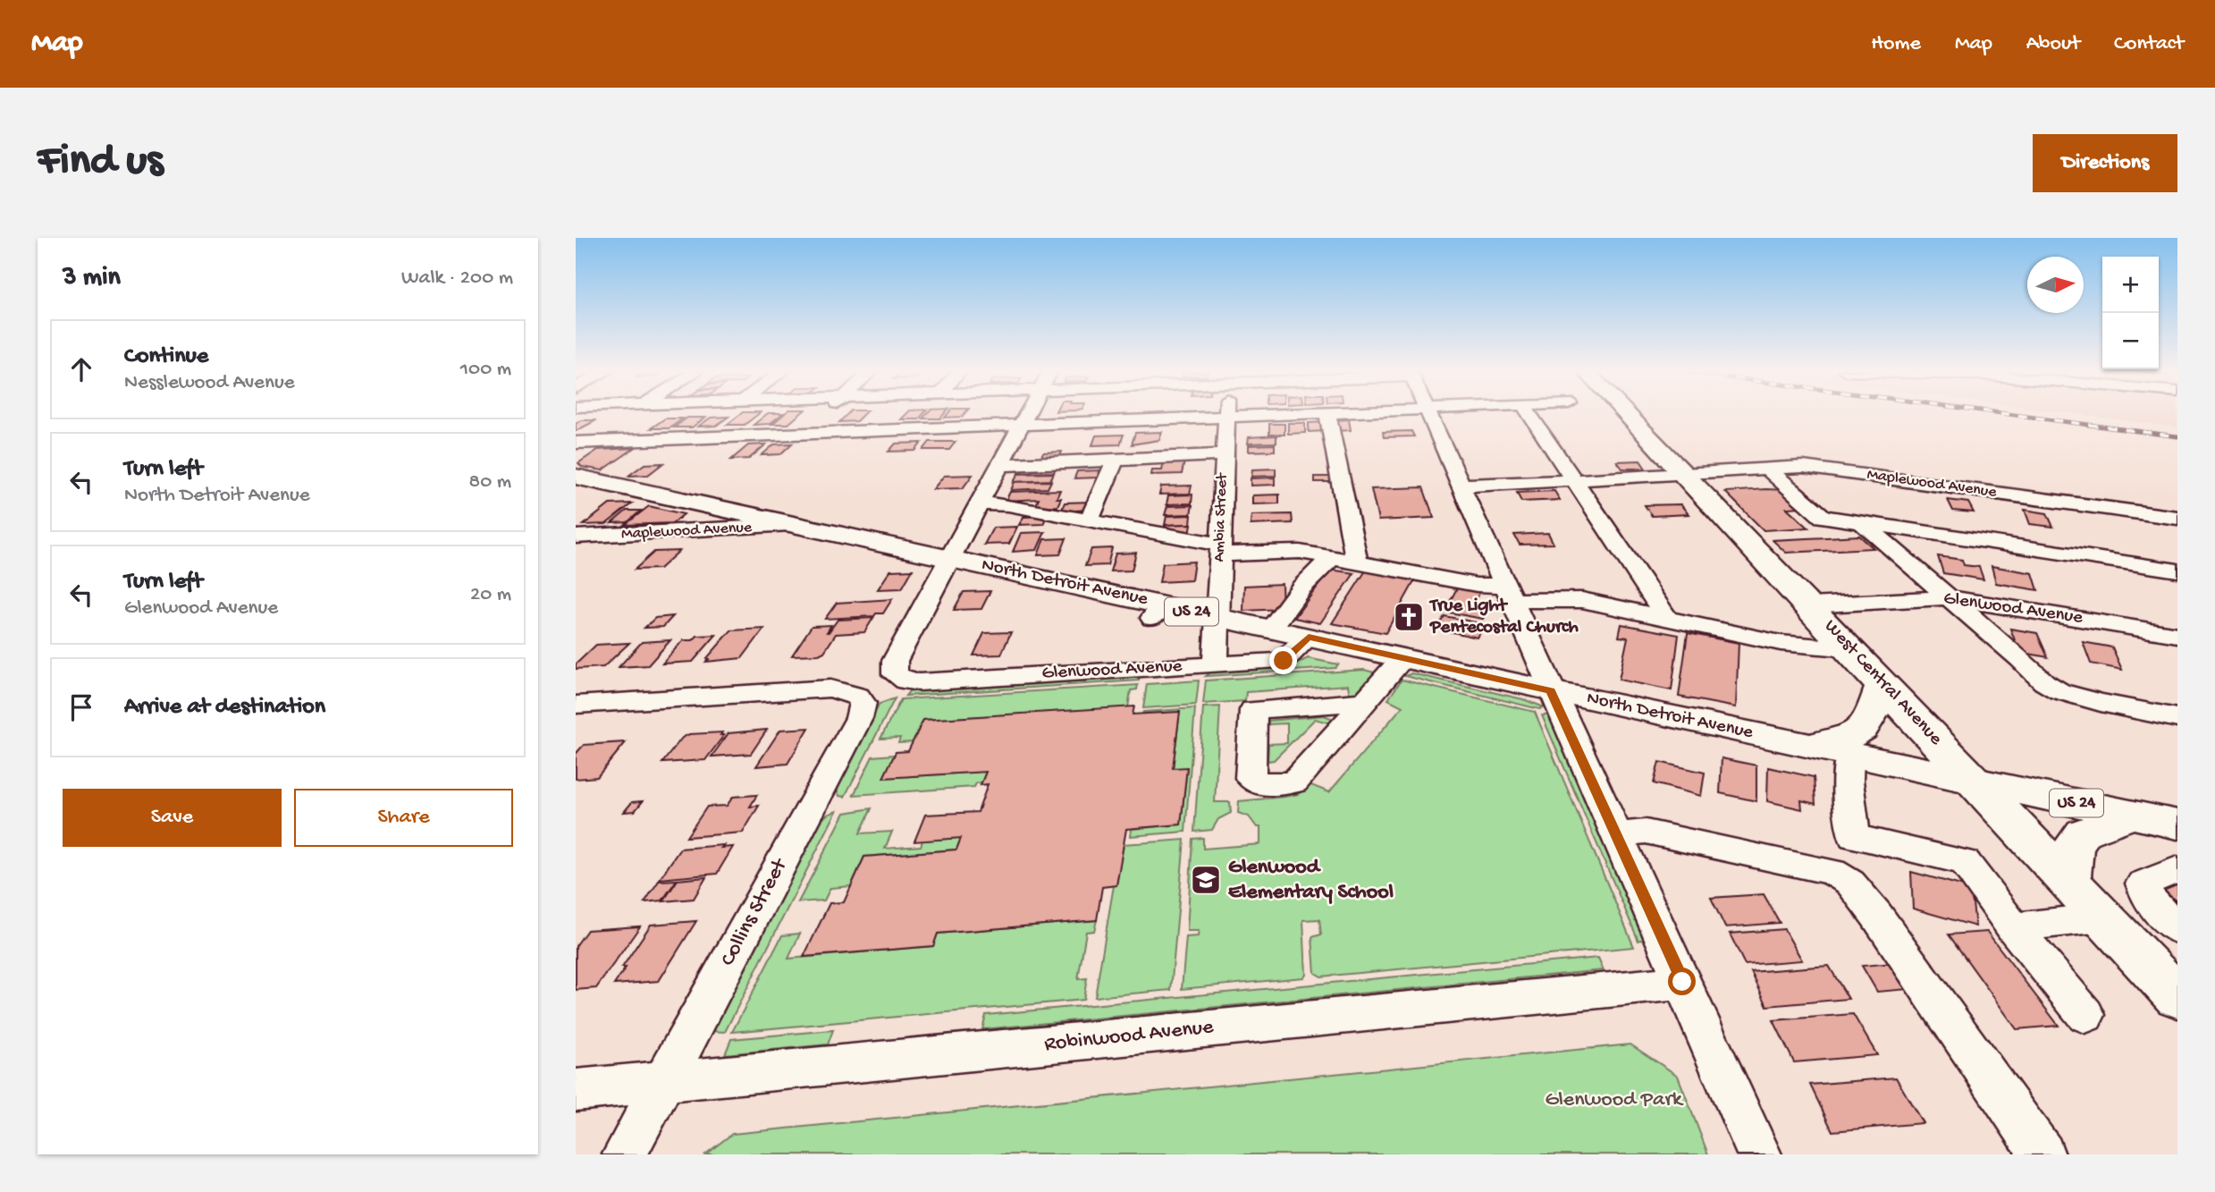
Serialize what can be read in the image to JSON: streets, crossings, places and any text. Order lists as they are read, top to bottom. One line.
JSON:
{"streets":{"main road":["North Detroit Avenue","US 24","West Central Avenue"],"street":["Maplewood Avenue","Ambia Street","Glenwood Avenue","Collins Street","Robinwood Avenue"]},"crossings":[["Maplewood Avenue","North Detroit Avenue"],["Maplewood Avenue","West Central Avenue"],["Ambia Street","North Detroit Avenue"],["Ambia Street","Glenwood Avenue"],["North Detroit Avenue","Glenwood Avenue"],["North Detroit Avenue","West Central Avenue"],["Glenwood Avenue","West Central Avenue"],["Collins Street","Robinwood Avenue"]],"parks":["Glenwood Park"],"places":{"church":["True Light Pentecostal Church"],"school or university":["Glenwood Elementary School"]},"north":"right","page":{"header":"Map","nav":["Home","Map","About","Contact"],"buttons":["Directions",["Save","Share"]],"title":"Find us","heading":["3 min","Walk · 200 m"],"map_buttons":["+","−"],"list":[["Continue","Nesslewood Avenue","100 m"],["Turn left","North Detroit Avenue","80 m"],["Turn left","Glenwood Avenue","20 m"],"Arrive at destination"]}}
